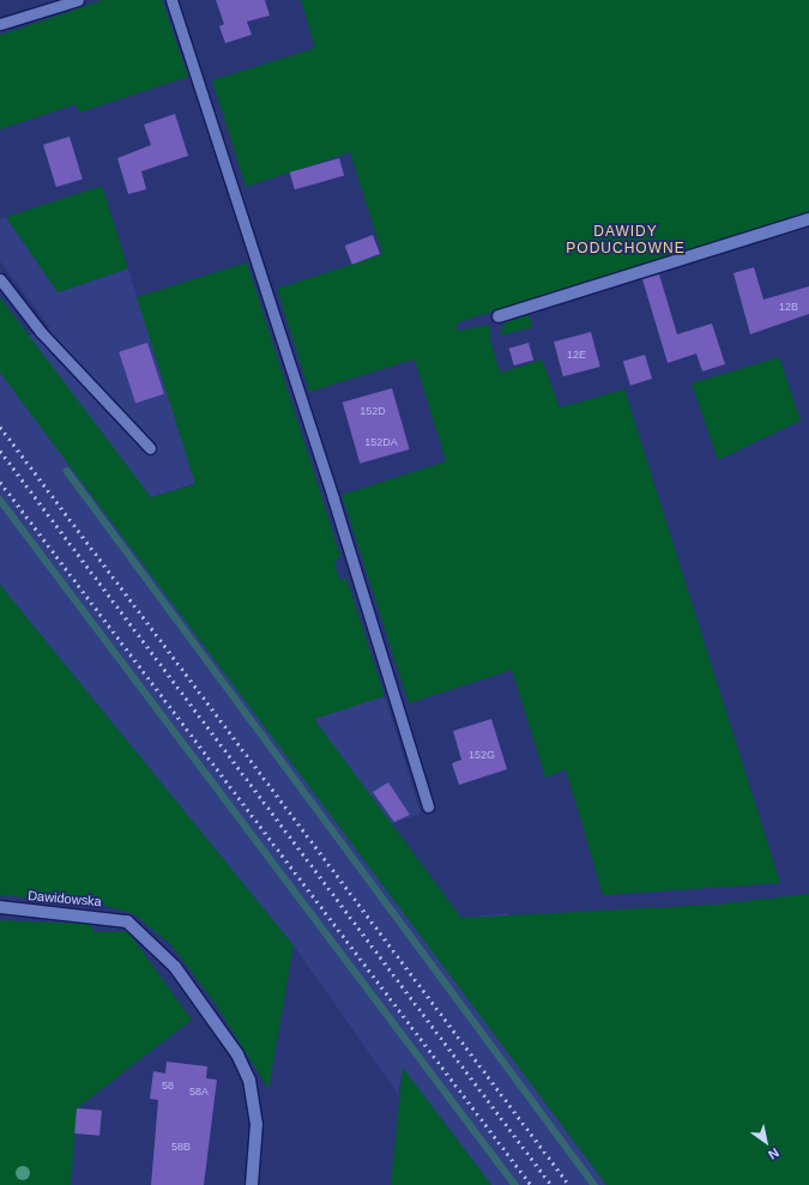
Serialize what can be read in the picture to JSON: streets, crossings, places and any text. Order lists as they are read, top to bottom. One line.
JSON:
{"streets":{"street":["Dawidowska"]},"districts":["DAWIDY PODUCHOWNE"],"house_numbers":["12B","12E","152D","152DA","152G","58","58A","58B"],"north":"bottom right"}
